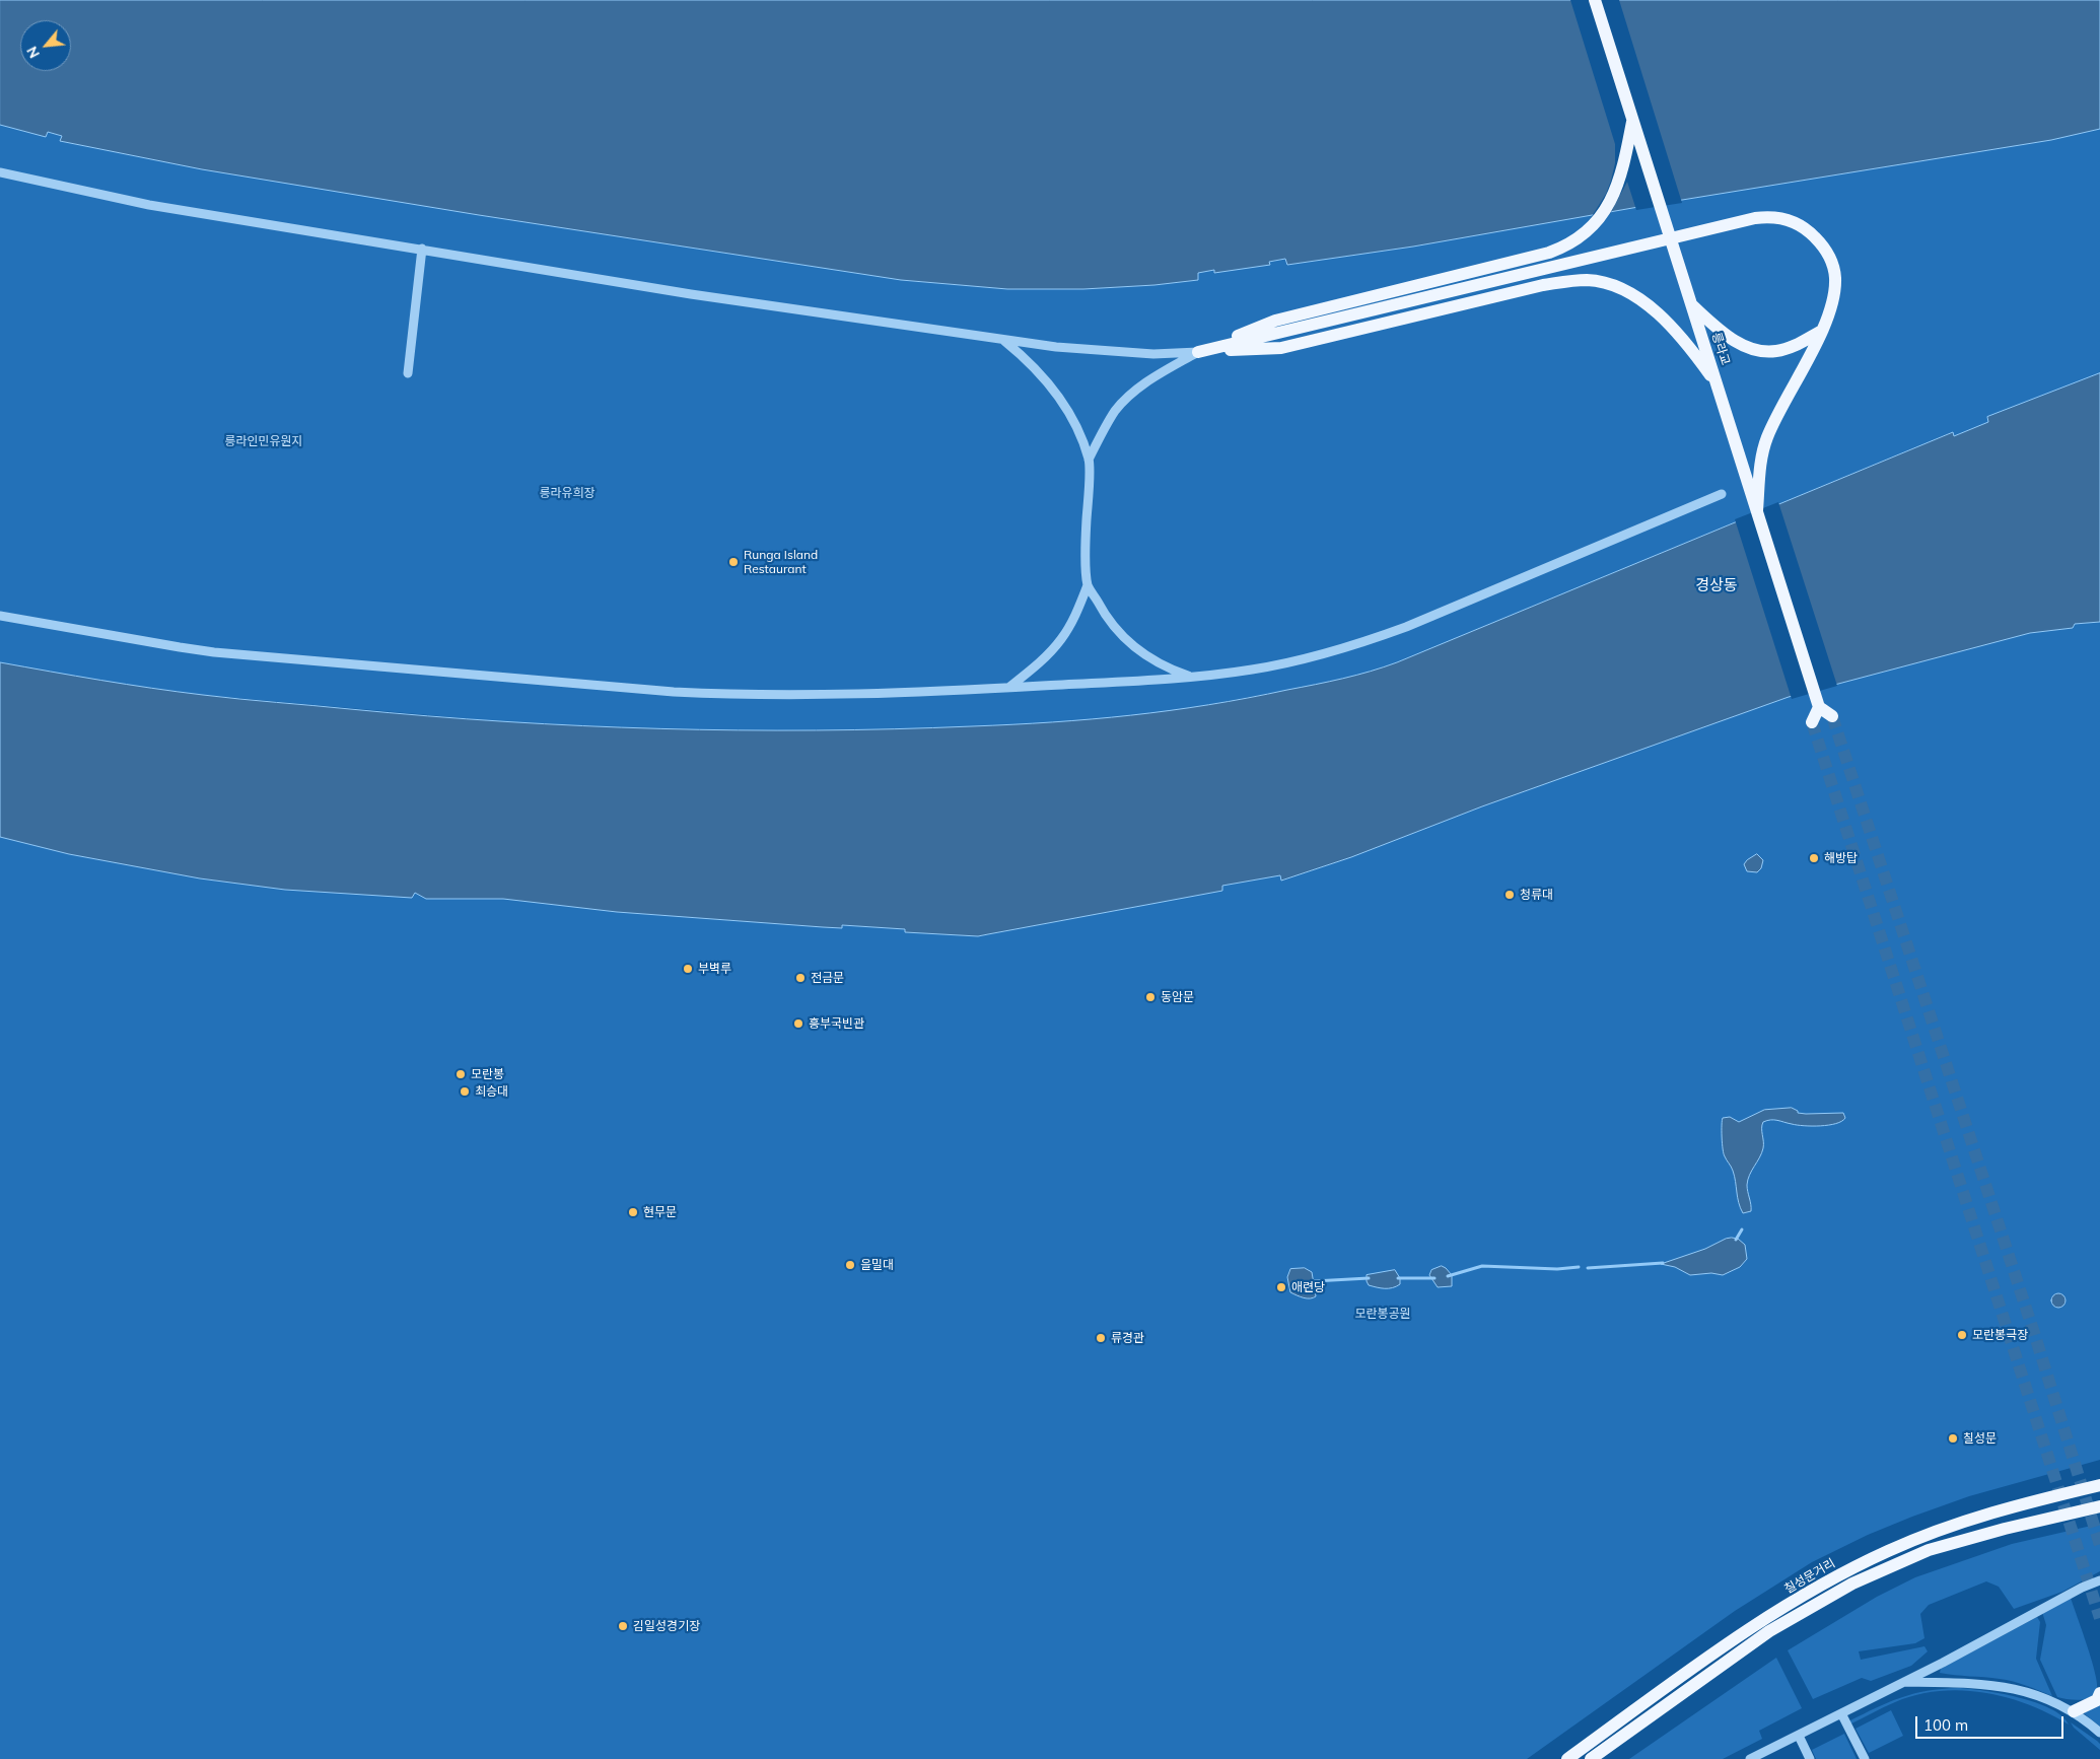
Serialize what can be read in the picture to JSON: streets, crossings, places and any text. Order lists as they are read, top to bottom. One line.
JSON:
{"streets":{"main road":["릉라교","칠성문거리"]},"districts":["경상동"],"parks":["릉라인민유원지","릉라유희장","모란봉공원"],"places":["Runga Island Restaurant","해방탑","청류대","부벽루","전금문","동암문","흥부국빈관","모란봉","최승대","현무문","을밀대","애련당","모란봉극장","류경관","칠성문","김일성경기장"],"scale_bar":"100 m","north":"bottom left"}
